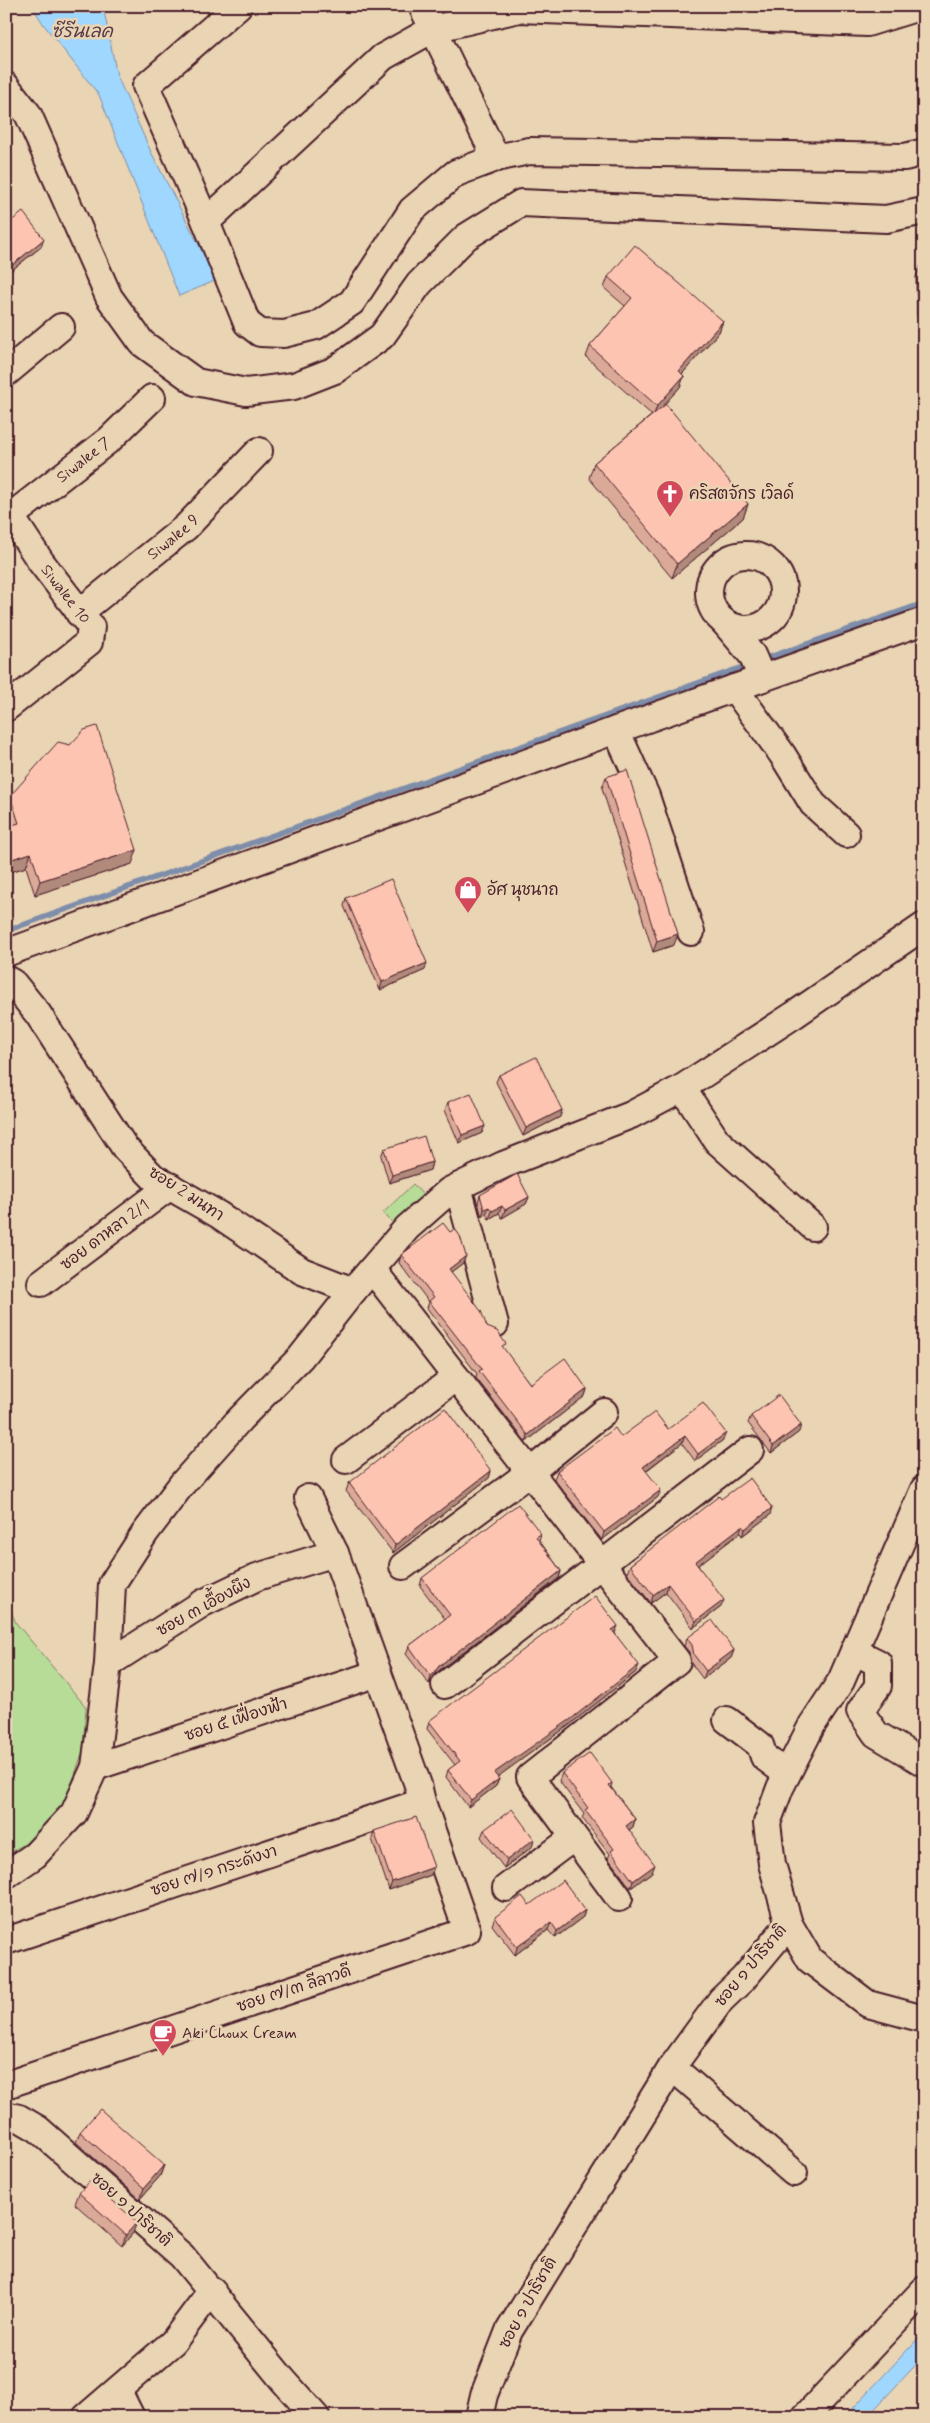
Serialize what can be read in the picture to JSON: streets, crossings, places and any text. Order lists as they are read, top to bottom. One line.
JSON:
{"streets":{"street":["Siwalee 7","Siwalee 9","Siwalee 10","ซอย 2 มนทา","ซอย ดาหลา 2/1","ซอย ๓ เอื้องผึง","ซอย ๕ เฟื่องฟ้า","ซอย ๗/๑ กระดังงา","ซอย ๑ ปาริชาติ","ซอย ๗/๓ ลีลาวดี"]},"crossings":[["Siwalee 7","Siwalee 10"],["Siwalee 9","Siwalee 10"],["ซอย 2 มนทา","ซอย ดาหลา 2/1"],["ซอย ๗/๑ กระดังงา","ซอย ๗/๓ ลีลาวดี"]],"water":["ซีรีนเลค"],"places":{"church":["คริสตจักร เวิลด์"],"shop":["อัศ นุชนาถ"],"cafe":["Aki Choux Cream"]}}
